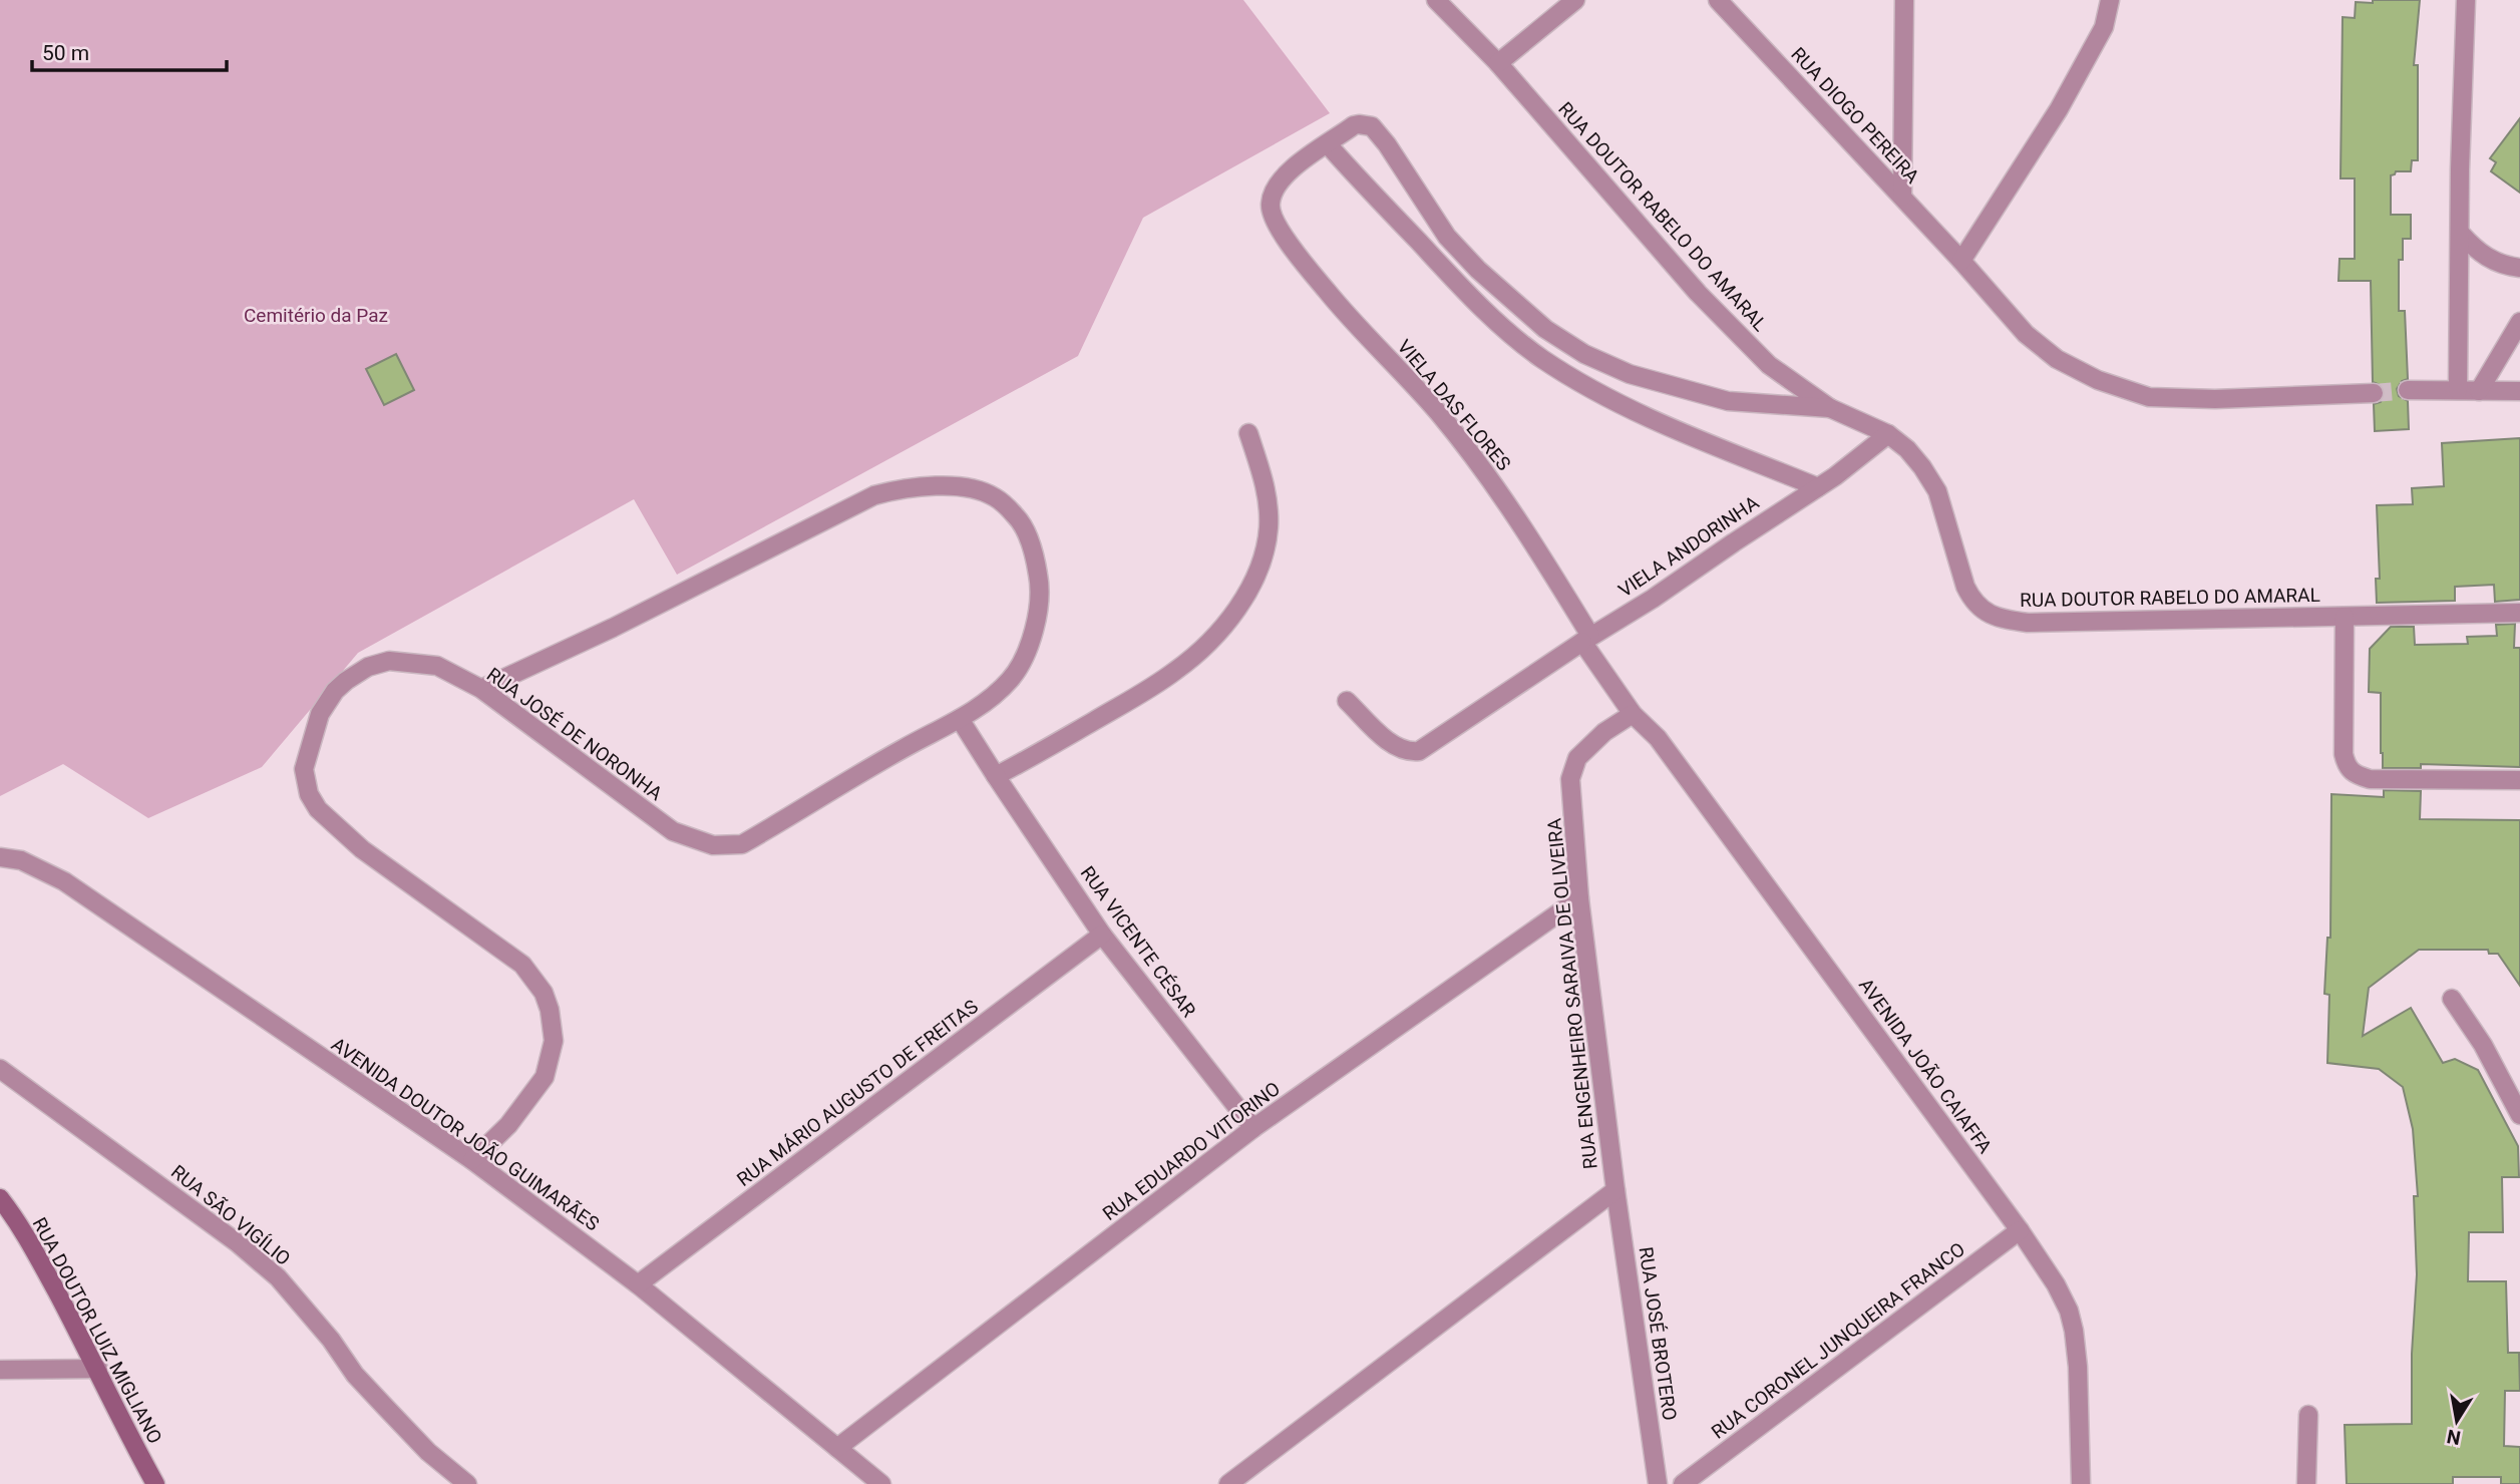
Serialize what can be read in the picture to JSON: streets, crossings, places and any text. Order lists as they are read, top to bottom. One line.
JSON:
{"streets":{"main road":["RUA DOUTOR LUIZ MIGLIANO"],"street":["RUA DIOGO PEREIRA","RUA DOUTOR RABELO DO AMARAL","VIELA DAS FLORES","VIELA ANDORINHA","RUA JOSÉ DE NORONHA","RUA VICENTE CÉSAR","RUA ENGENHEIRO SARAIVA DE OLIVEIRA","AVENIDA JOÃO CAIAFFA","RUA MÁRIO AUGUSTO DE FREITAS","AVENIDA DOUTOR JOÃO GUIMARÃES","RUA EDUARDO VITORINO","RUA SÃO VIGÍLIO","RUA JOSÉ BROTERO","RUA CORONEL JUNQUEIRA FRANCO"]},"crossings":[["RUA DOUTOR RABELO DO AMARAL","VIELA ANDORINHA"],["VIELA DAS FLORES","VIELA ANDORINHA"],["RUA JOSÉ DE NORONHA","RUA VICENTE CÉSAR"],["RUA JOSÉ DE NORONHA","AVENIDA DOUTOR JOÃO GUIMARÃES"],["RUA VICENTE CÉSAR","RUA MÁRIO AUGUSTO DE FREITAS"],["RUA VICENTE CÉSAR","RUA EDUARDO VITORINO"],["RUA ENGENHEIRO SARAIVA DE OLIVEIRA","AVENIDA JOÃO CAIAFFA"],["RUA ENGENHEIRO SARAIVA DE OLIVEIRA","RUA EDUARDO VITORINO"],["RUA ENGENHEIRO SARAIVA DE OLIVEIRA","RUA JOSÉ BROTERO"],["AVENIDA JOÃO CAIAFFA","RUA CORONEL JUNQUEIRA FRANCO"],["RUA MÁRIO AUGUSTO DE FREITAS","AVENIDA DOUTOR JOÃO GUIMARÃES"],["AVENIDA DOUTOR JOÃO GUIMARÃES","RUA EDUARDO VITORINO"]],"parks":["Cemitério da Paz"],"scale_bar":"50 m","north":"bottom"}
